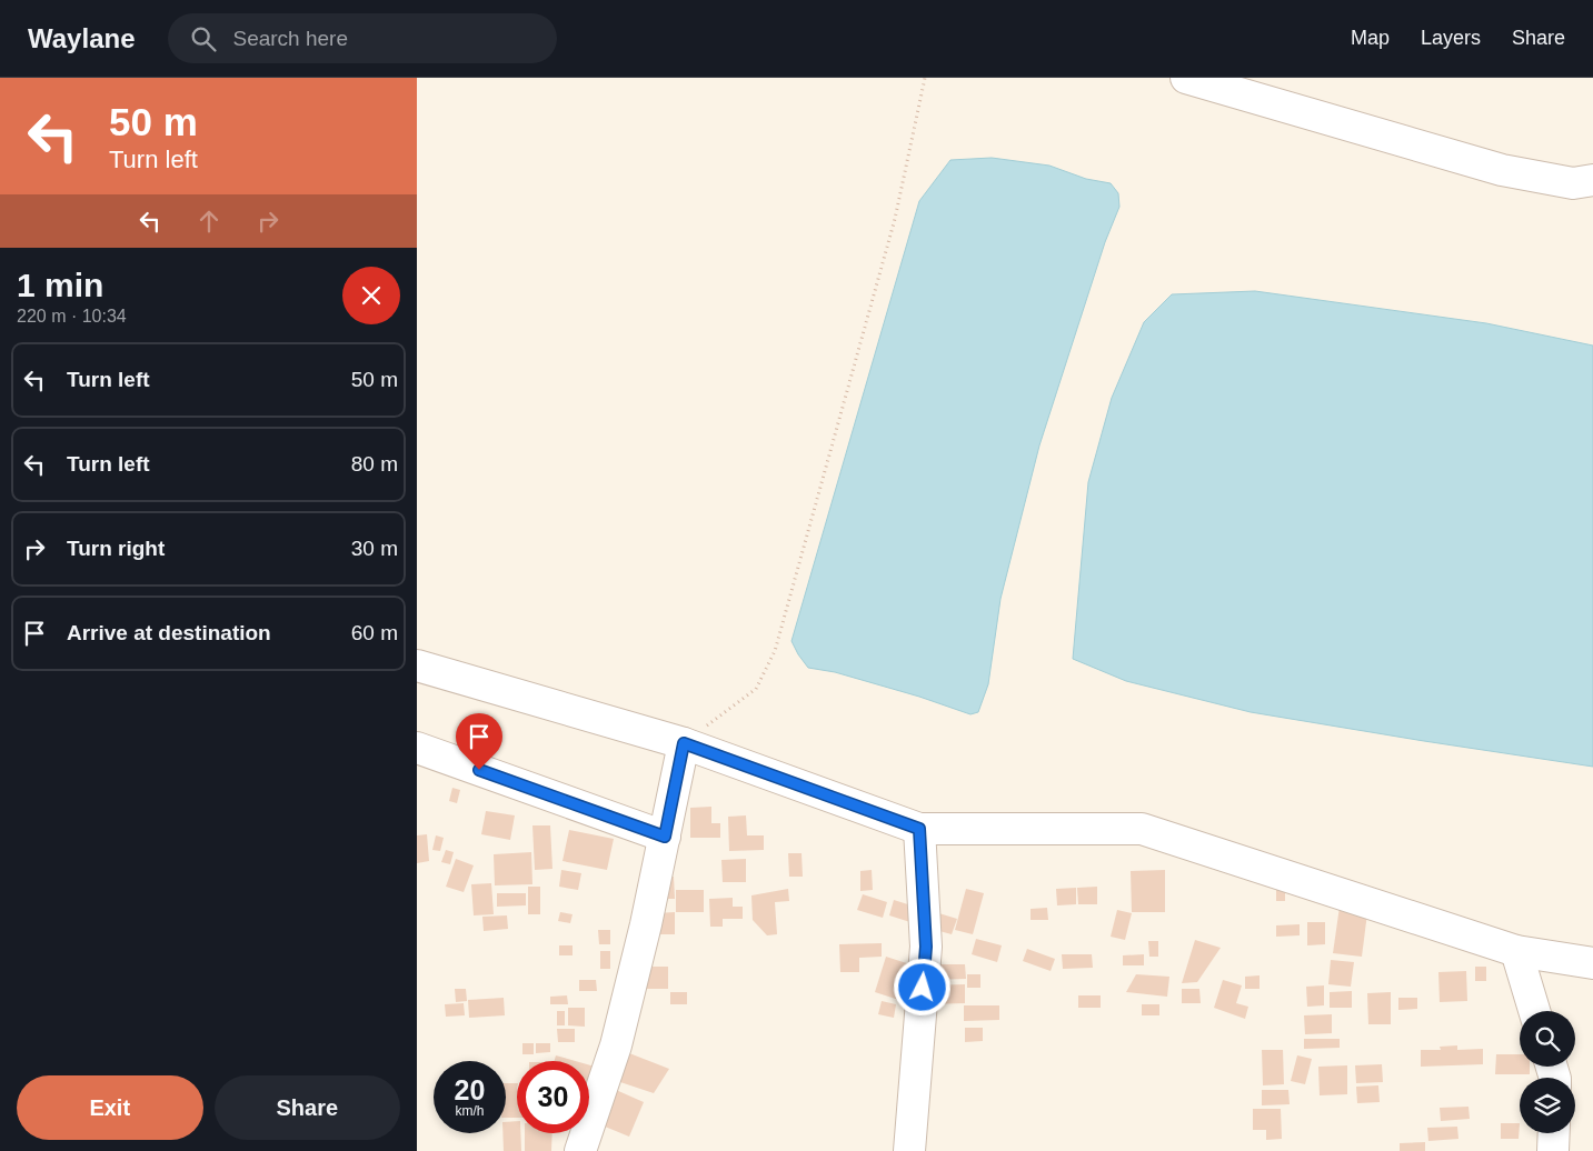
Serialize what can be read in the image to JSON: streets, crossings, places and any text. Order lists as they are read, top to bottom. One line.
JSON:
{"page":{"header":"Waylane","search":"Search here","nav":["Map","Layers","Share"],"turn":["50 m","Turn left"],"heading":["1 min","220 m · 10:34"],"list":[{"name":"Turn left","value":"50 m"},{"name":"Turn left","value":"80 m"},{"name":"Turn right","value":"30 m"},{"name":"Arrive at destination","value":"60 m"}],"speed":"20 km/h","limit":"30","buttons":["Exit","Share"]}}
